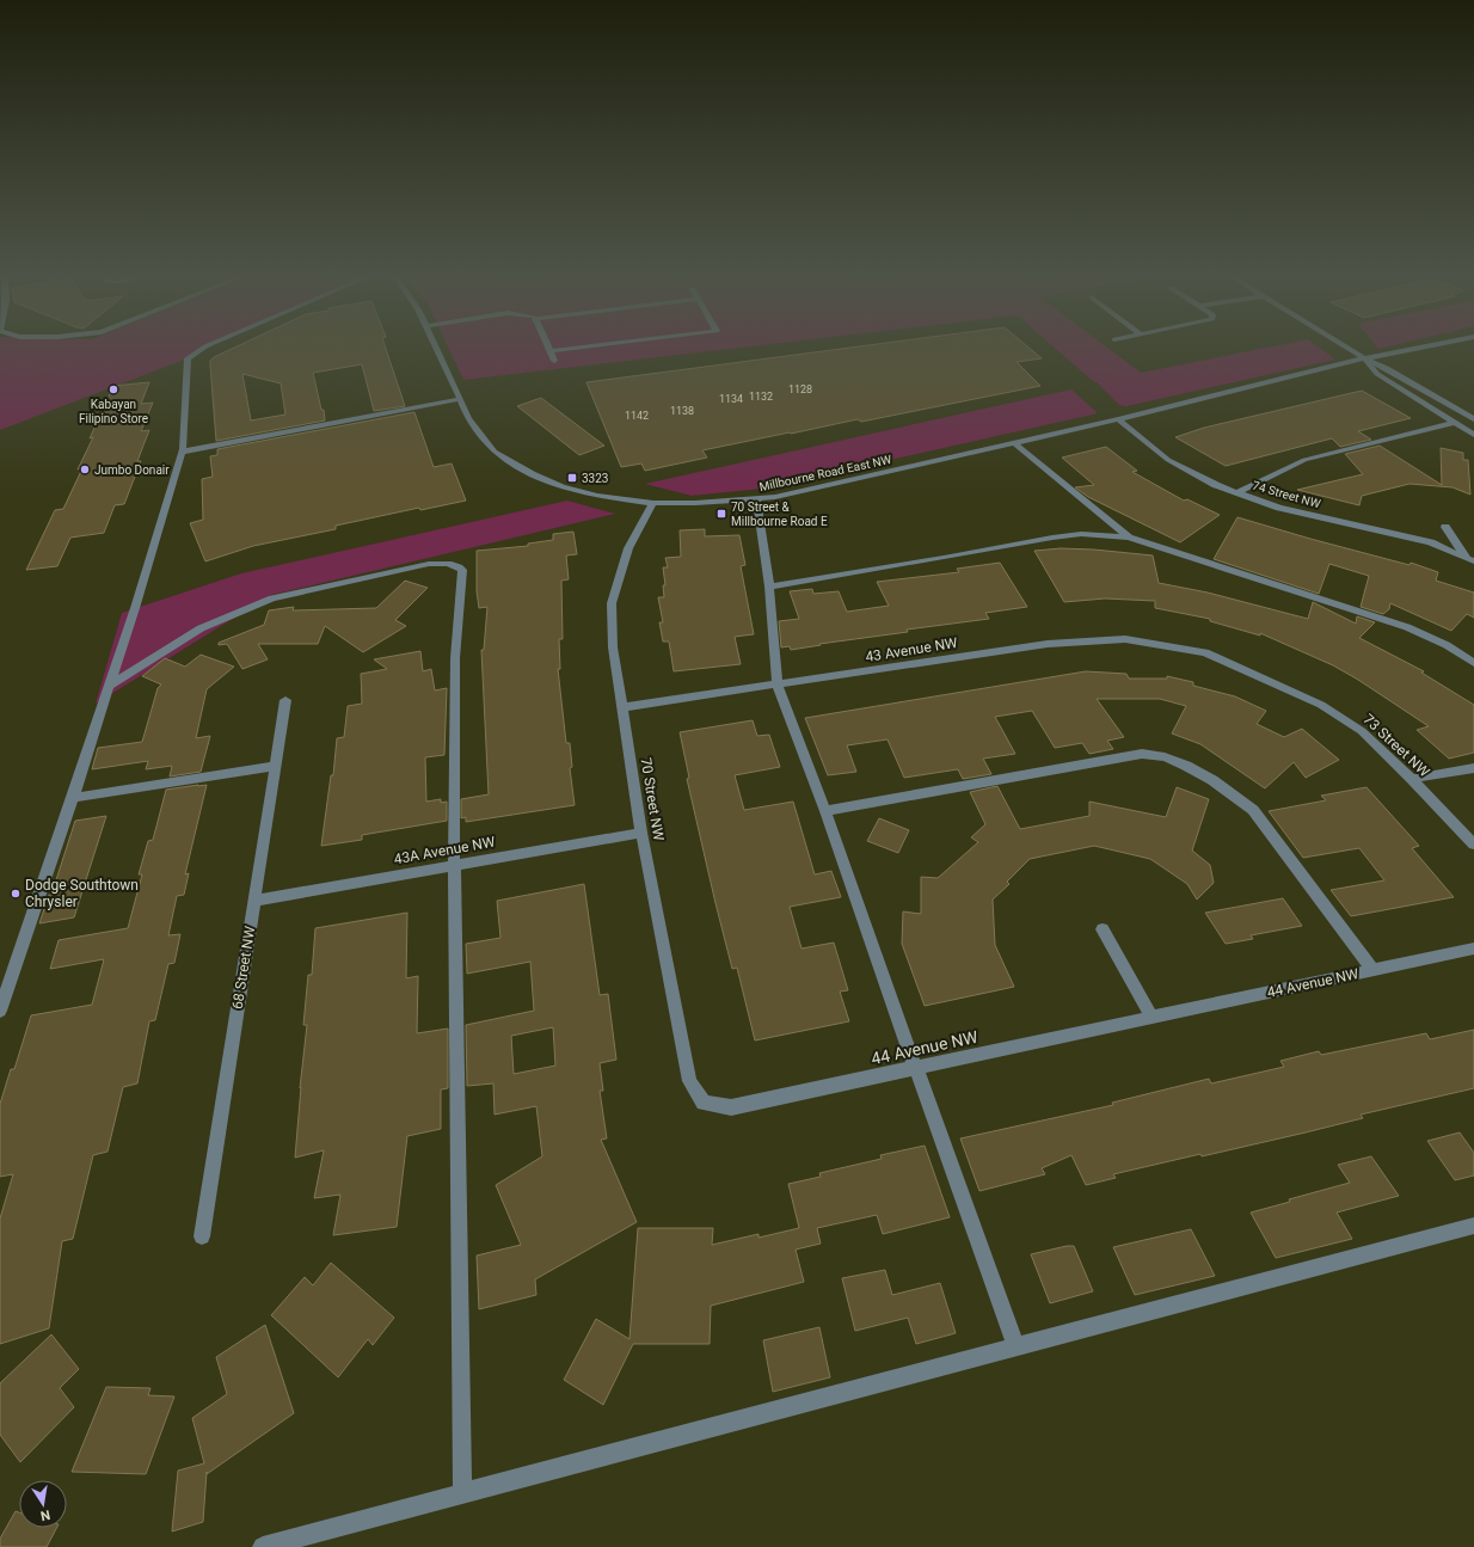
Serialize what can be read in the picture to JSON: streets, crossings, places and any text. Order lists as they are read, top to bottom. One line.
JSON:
{"streets":{"street":["Millbourne Road East NW","74 Street NW","43 Avenue NW","73 Street NW","70 Street NW","43A Avenue NW","68 Street NW","44 Avenue NW"]},"crossings":[["Millbourne Road East NW","74 Street NW"],["Millbourne Road East NW","70 Street NW"],["43 Avenue NW","73 Street NW"],["43 Avenue NW","70 Street NW"],["70 Street NW","43A Avenue NW"],["70 Street NW","44 Avenue NW"],["43A Avenue NW","68 Street NW"]],"places":{"other":["Kabayan Filipino Store","Jumbo Donair","Dodge Southtown Chrysler"],"transit":["3323","70 Street & Millbourne Road E"]},"house_numbers":["1128","1132","1134","1138","1142"],"north":"bottom"}
